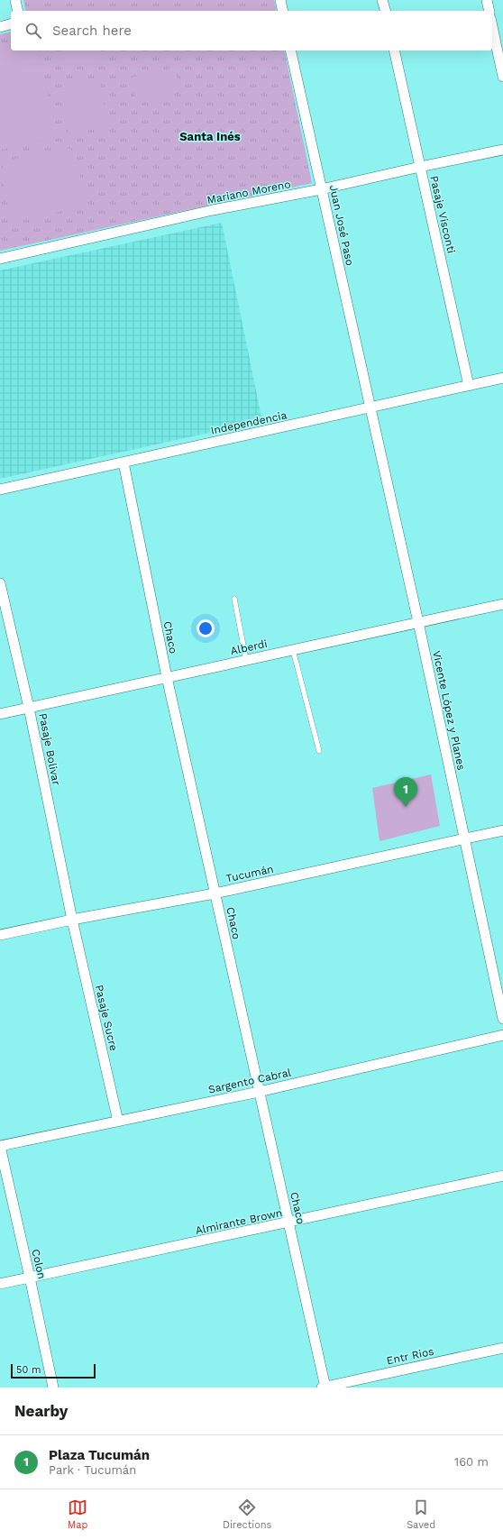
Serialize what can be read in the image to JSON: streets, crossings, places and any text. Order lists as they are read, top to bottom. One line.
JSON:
{"streets":{"street":["Mariano Moreno","Pasaje Visconti","Juan José Paso","Independencia","Chaco","Alberdi","Vicente López y Planes","Pasaje Bolivar","Tucumán","Pasaje Sucre","Sargento Cabral","Almirante Brown","Colon","Entr Rios"]},"crossings":[["Mariano Moreno","Pasaje Visconti"],["Mariano Moreno","Juan José Paso"],["Pasaje Visconti","Independencia"],["Juan José Paso","Independencia"],["Juan José Paso","Vicente López y Planes"],["Independencia","Chaco"],["Independencia","Vicente López y Planes"],["Chaco","Alberdi"],["Chaco","Tucumán"],["Chaco","Sargento Cabral"],["Chaco","Almirante Brown"],["Chaco","Entr Rios"],["Alberdi","Vicente López y Planes"],["Alberdi","Pasaje Bolivar"],["Vicente López y Planes","Tucumán"],["Pasaje Bolivar","Tucumán"],["Pasaje Bolivar","Pasaje Sucre"],["Tucumán","Pasaje Sucre"],["Pasaje Sucre","Sargento Cabral"],["Sargento Cabral","Colon"],["Almirante Brown","Colon"]],"districts":["Santa Inés"],"scale_bar":"50 m","page":{"search":"Search here","pins":"1","scale":"50 m","heading":"Nearby","list":[{"mark":"1","name":"Plaza Tucumán","note":"Park · Tucumán","value":"160 m"}],"nav":["Map","Directions","Saved"]}}
